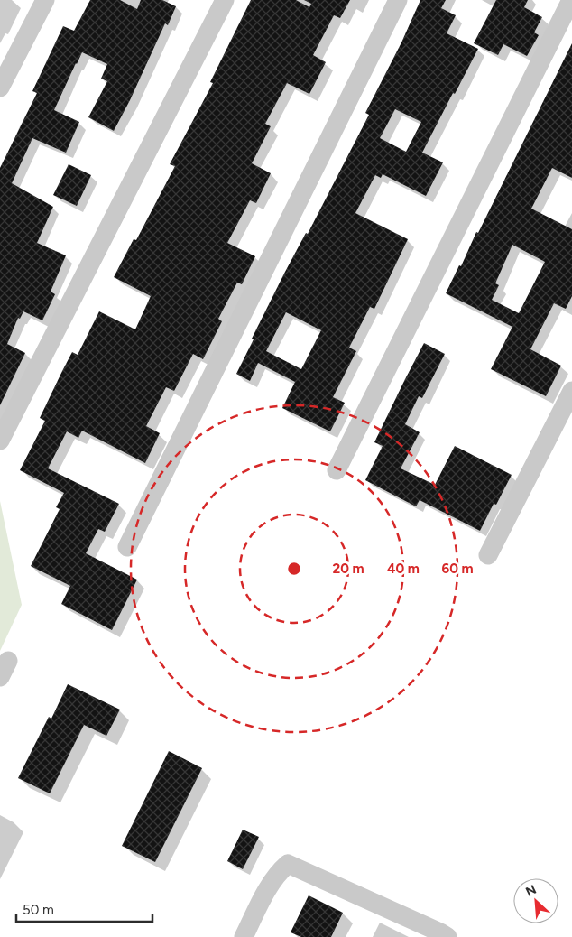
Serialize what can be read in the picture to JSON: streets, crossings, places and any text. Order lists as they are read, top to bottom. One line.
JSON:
{"scale_bar":"50 m","north":"top left","rings":["20 m","40 m","60 m"]}
